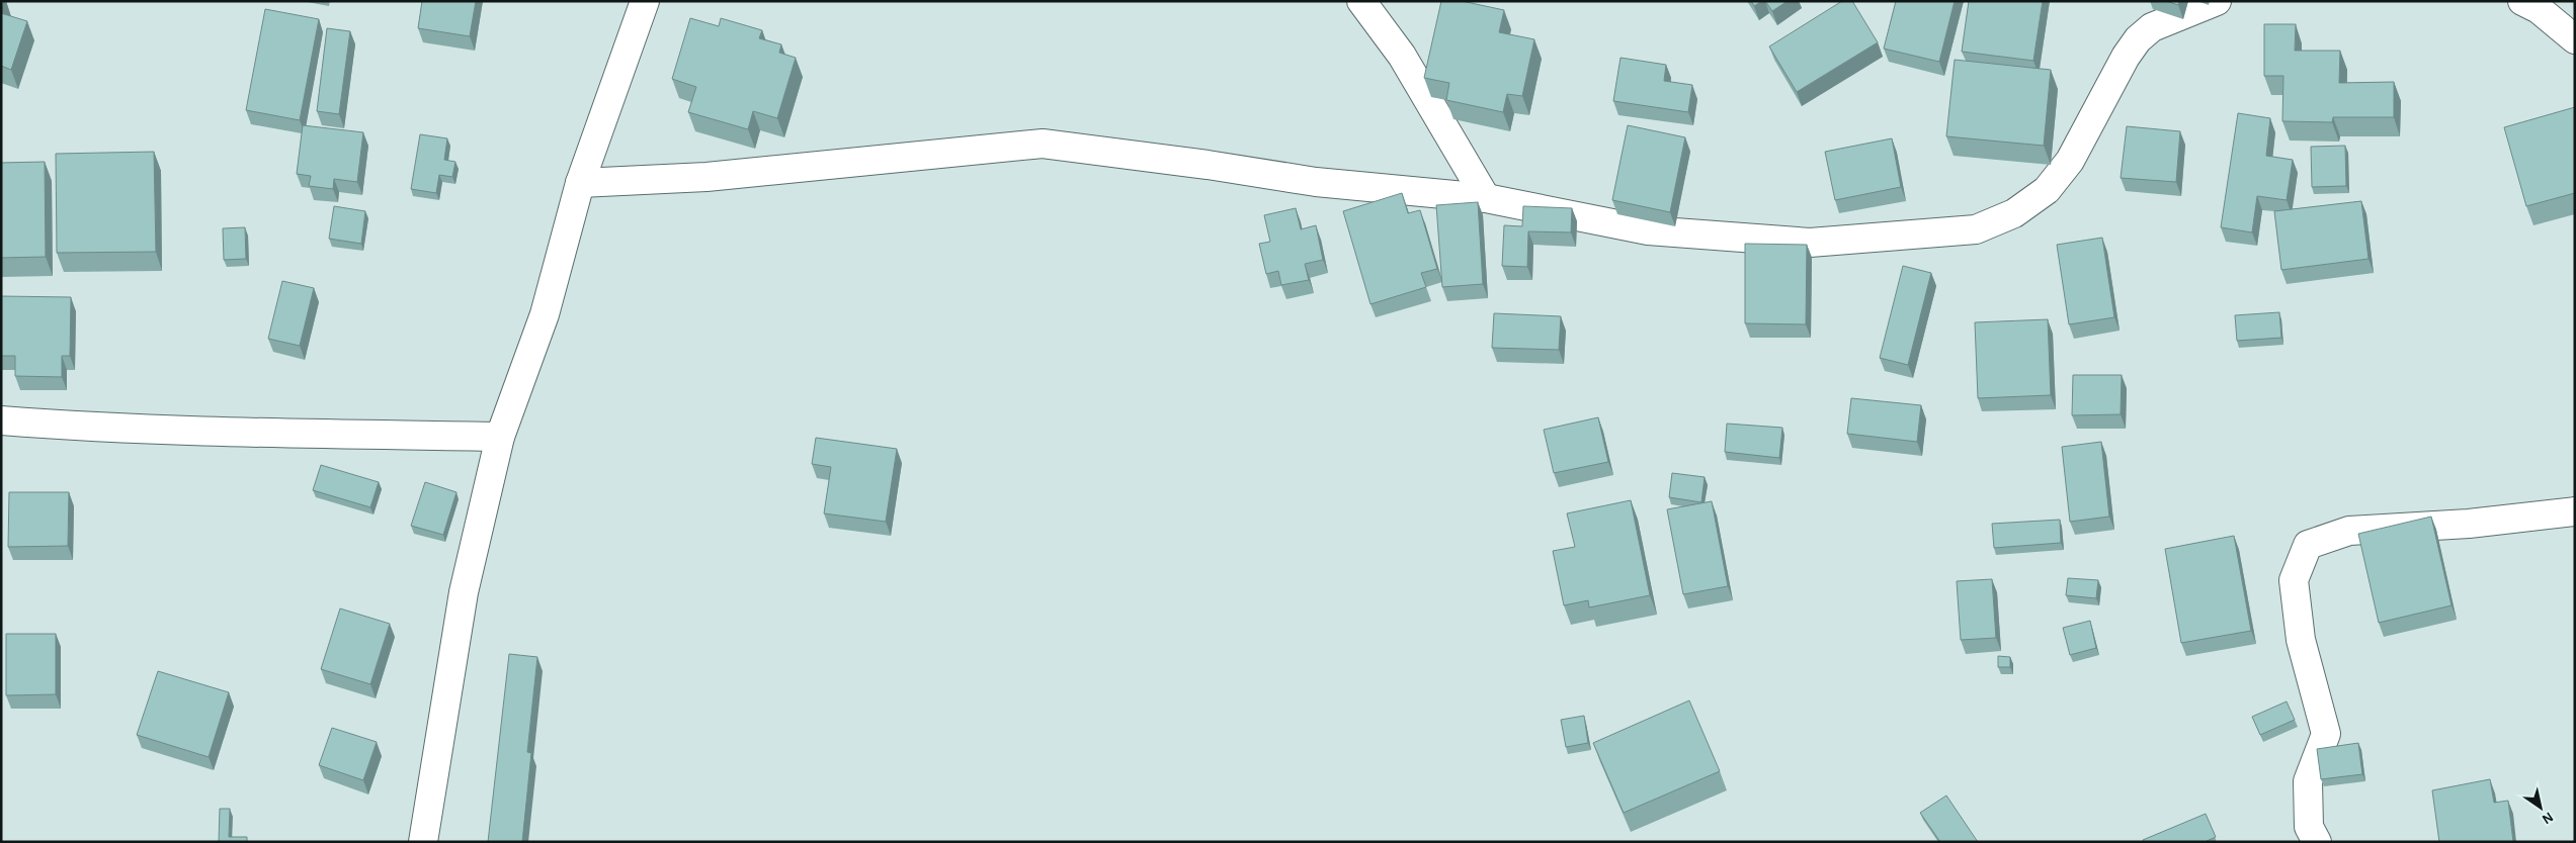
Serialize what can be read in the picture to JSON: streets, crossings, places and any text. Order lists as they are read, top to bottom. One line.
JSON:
{"north":"bottom right"}
